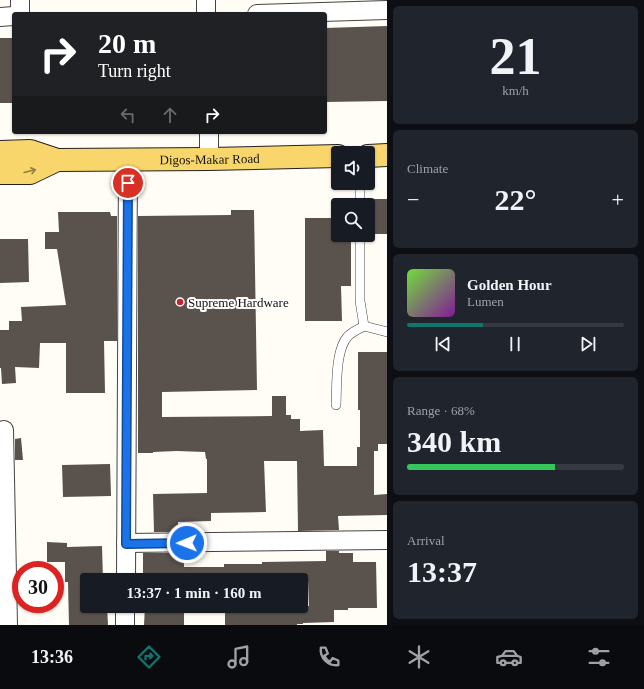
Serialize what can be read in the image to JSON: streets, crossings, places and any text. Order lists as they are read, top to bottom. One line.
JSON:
{"streets":{"main road":["Digos-Makar Road"]},"places":["Supreme Hardware"],"page":{"tile":[["21","km/h"],"Climate",["Range · 68%","340 km"],["Arrival","13:37"]],"turn":["20 m","Turn right"],"heat":["−","22°","+"],"song":["Golden Hour","Lumen"],"limit":"30","trip":"13:37 · 1 min · 160 m","tabs":"13:36"}}
